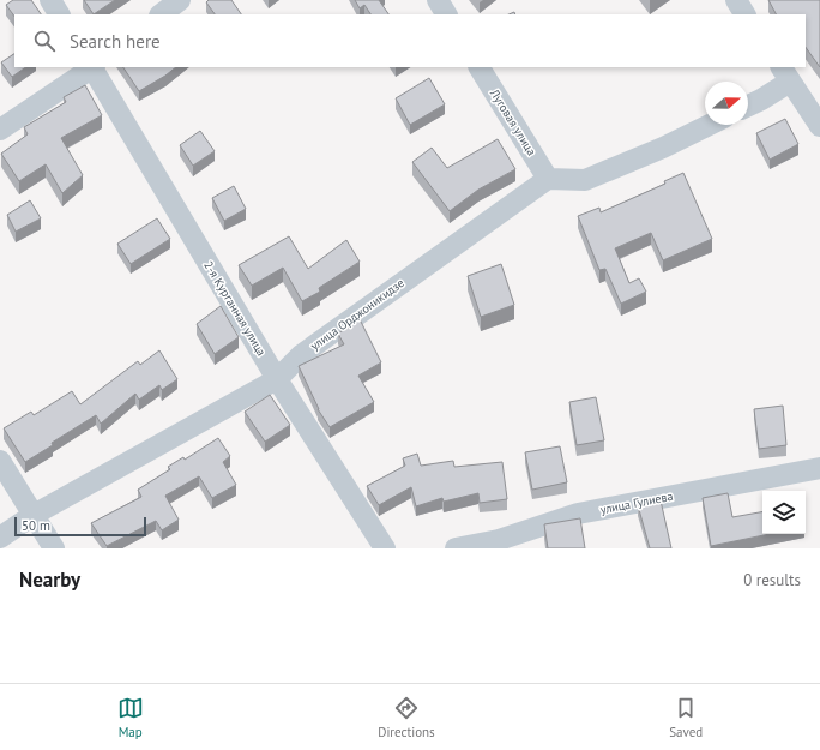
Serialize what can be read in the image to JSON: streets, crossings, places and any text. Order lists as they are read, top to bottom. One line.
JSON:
{"streets":{"street":["Луговая улица","2-я Курганная улица","улица Орджоникидзе","улица Гулиева"]},"crossings":[["Луговая улица","улица Орджоникидзе"],["2-я Курганная улица","улица Орджоникидзе"]],"scale_bar":"50 m","north":"right","page":{"search":"Search here","scale":"50 m","heading":["Nearby","0 results"],"nav":["Map","Directions","Saved"]}}
